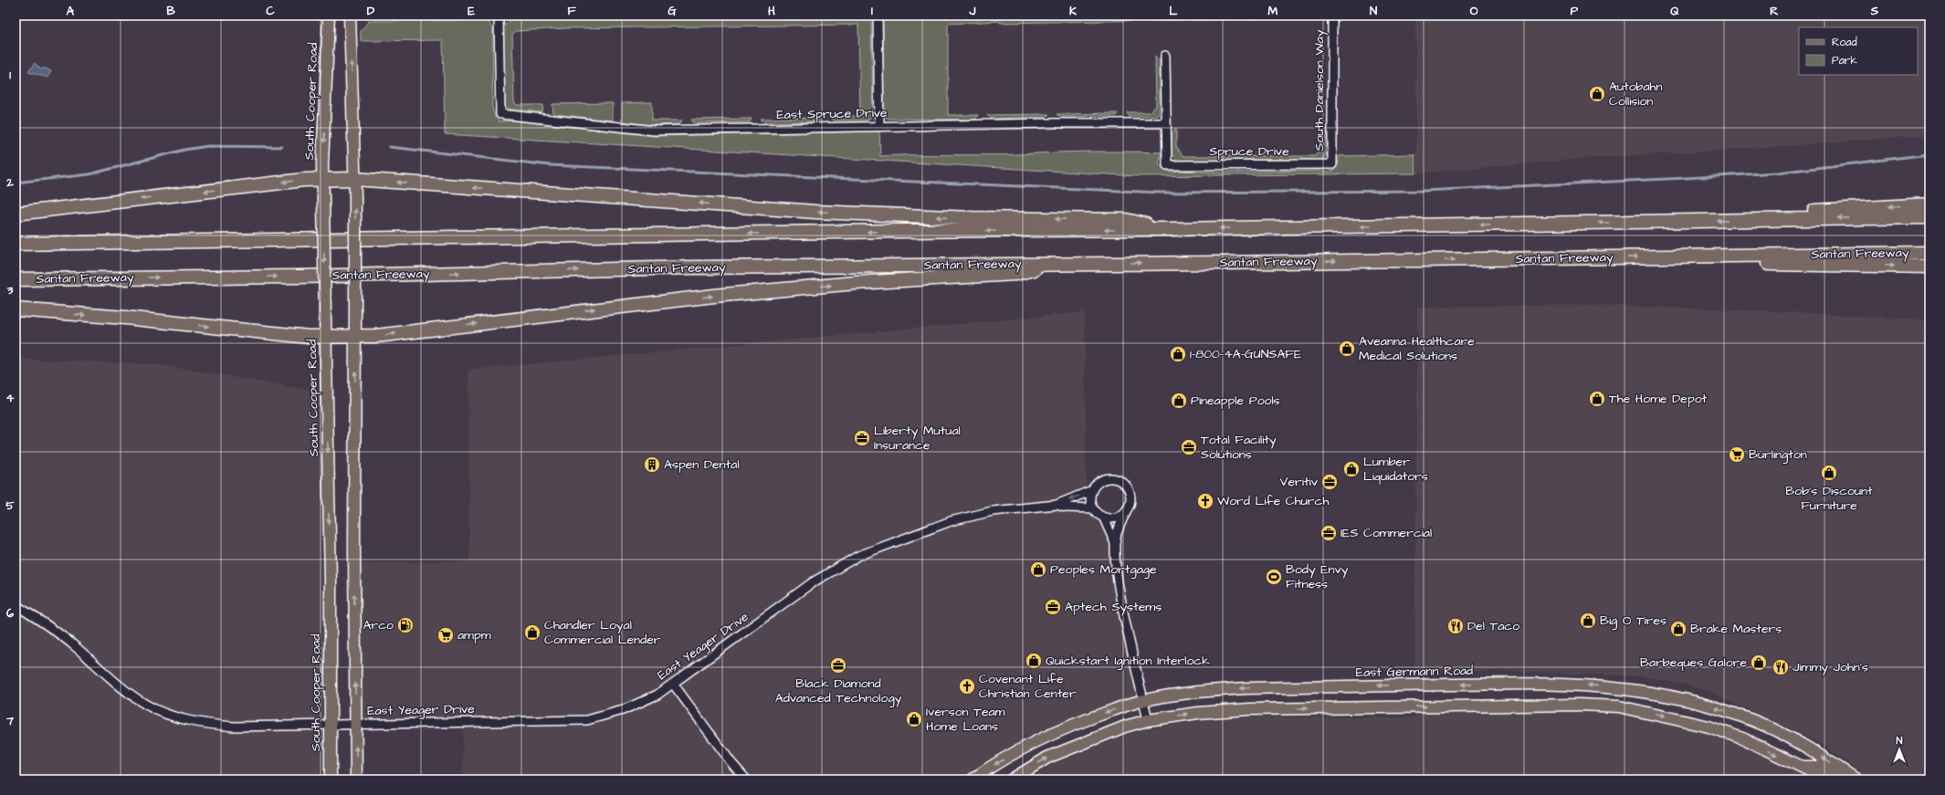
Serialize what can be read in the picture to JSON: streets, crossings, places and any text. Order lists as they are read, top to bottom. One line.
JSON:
{"streets":{"highway":["Santan Freeway"],"main road":["South Cooper Road","East Germann Road"],"street":["South Danielson Way","East Spruce Drive","Spruce Drive","East Yeager Drive"]},"crossings":[["South Danielson Way","Spruce Drive"],["South Cooper Road","East Yeager Drive"],["East Spruce Drive","Spruce Drive"]],"places":{"shop":["Autobahn Collision","Aveanna Healthcare Medical Solutions","1-800-4A-GUNSAFE","The Home Depot","Pineapple Pools","Lumber Liquidators","Bob's Discount Furniture","Peoples Mortgage","Big O Tires","Brake Masters","Chandler Loyal Commercial Lender","Quickstart Ignition Interlock","Barbeques Galore","Iverson Team Home Loans"],"office":["Liberty Mutual Insurance","Total Facility Solutions","Veritiv","IES Commercial","Aptech Systems","Black Diamond Advanced Technology"],"supermarket":["Burlington","ampm"],"building":["Aspen Dental"],"church":["Word Life Church","Covenant Life Christian Center"],"sports":["Body Envy Fitness"],"fuel station":["Arco"],"restaurant":["Del Taco","Jimmy John's"]},"legend":["Road","Park"],"north":"top","grid":{"columns":["A","B","C","D","E","F","G","H","I","J","K","L","M","N","O","P","Q","R","S"],"rows":["1","2","3","4","5","6","7"]}}
